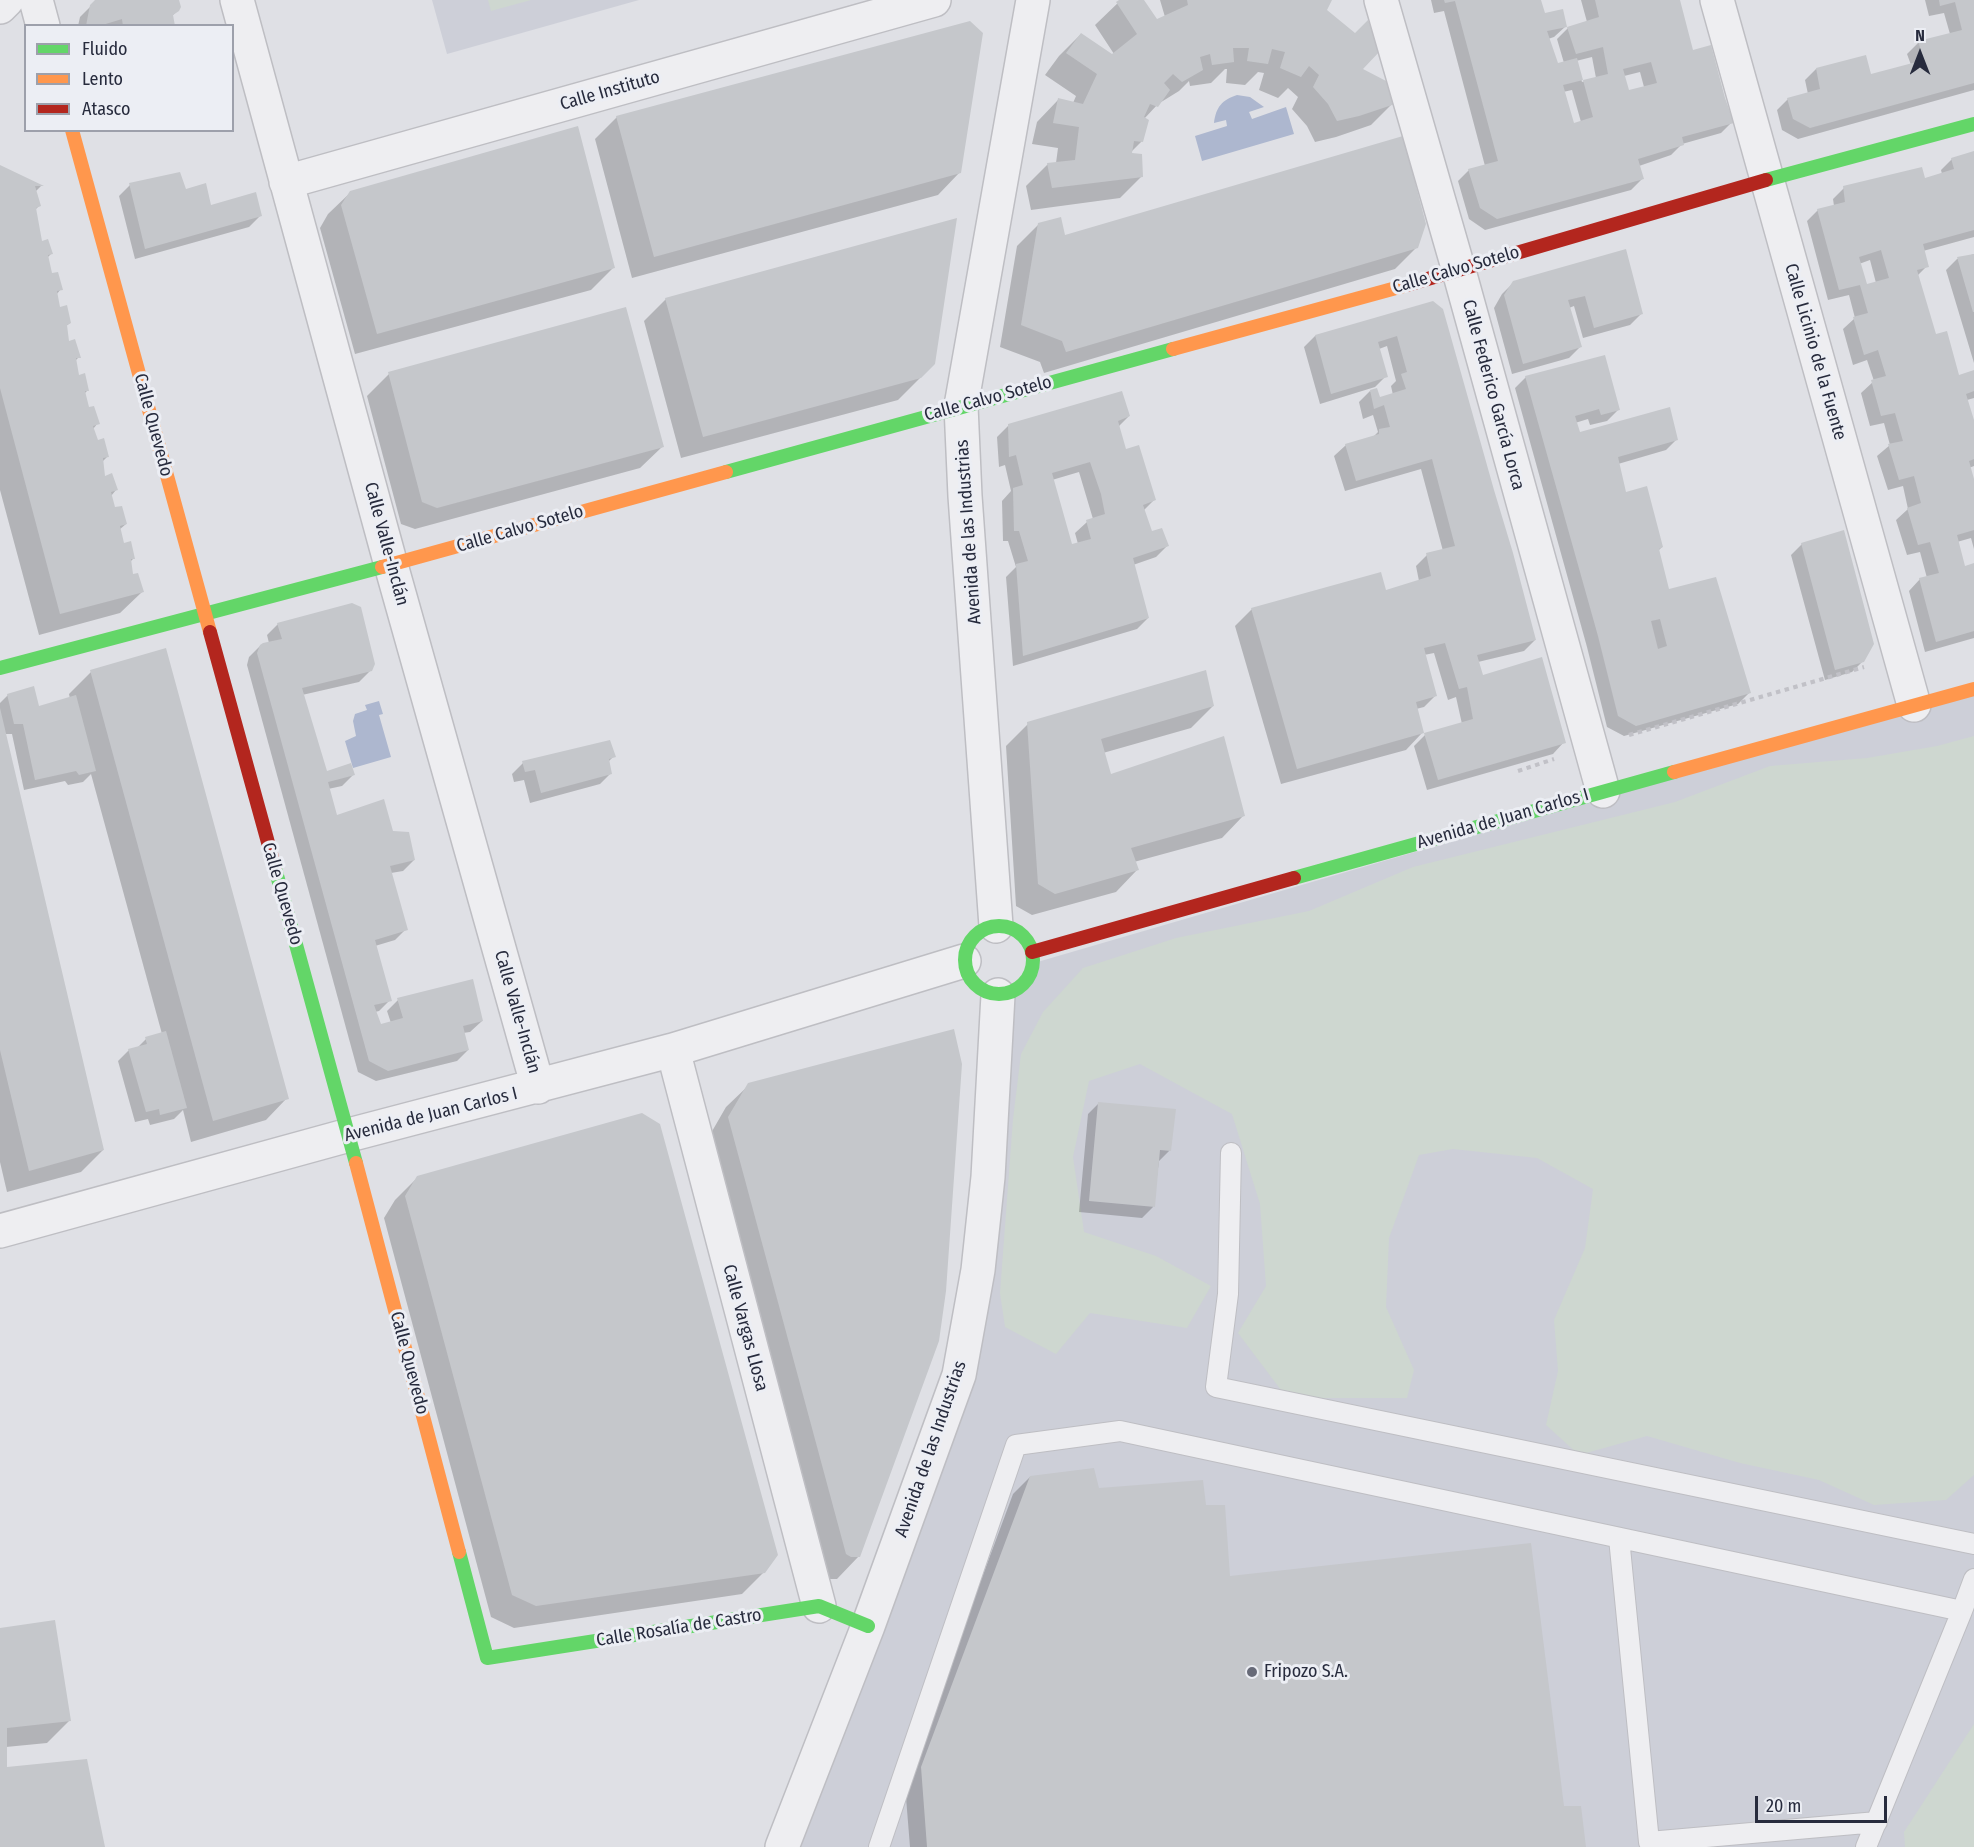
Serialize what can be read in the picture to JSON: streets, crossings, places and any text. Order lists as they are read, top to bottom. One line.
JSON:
{"streets":{"street":["Calle Instituto","Calle Calvo Sotelo","Calle Licinio de la Fuente","Calle Federico García Lorca","Calle Quevedo","Avenida de las Industrias","Calle Valle-Inclán","Avenida de Juan Carlos I","Calle Vargas Llosa","Calle Rosalía de Castro"]},"crossings":[["Calle Instituto","Calle Valle-Inclán"],["Calle Calvo Sotelo","Calle Licinio de la Fuente"],["Calle Calvo Sotelo","Calle Federico García Lorca"],["Calle Calvo Sotelo","Calle Quevedo"],["Calle Calvo Sotelo","Avenida de las Industrias"],["Calle Calvo Sotelo","Calle Valle-Inclán"],["Calle Licinio de la Fuente","Avenida de Juan Carlos I"],["Calle Federico García Lorca","Avenida de Juan Carlos I"],["Calle Quevedo","Avenida de Juan Carlos I"],["Calle Quevedo","Calle Rosalía de Castro"],["Avenida de las Industrias","Avenida de Juan Carlos I"],["Calle Valle-Inclán","Avenida de Juan Carlos I"],["Avenida de Juan Carlos I","Calle Vargas Llosa"],["Calle Vargas Llosa","Calle Rosalía de Castro"]],"places":["Fripozo S.A."],"legend":["Fluido","Lento","Atasco"],"scale_bar":"20 m","north":"top"}
